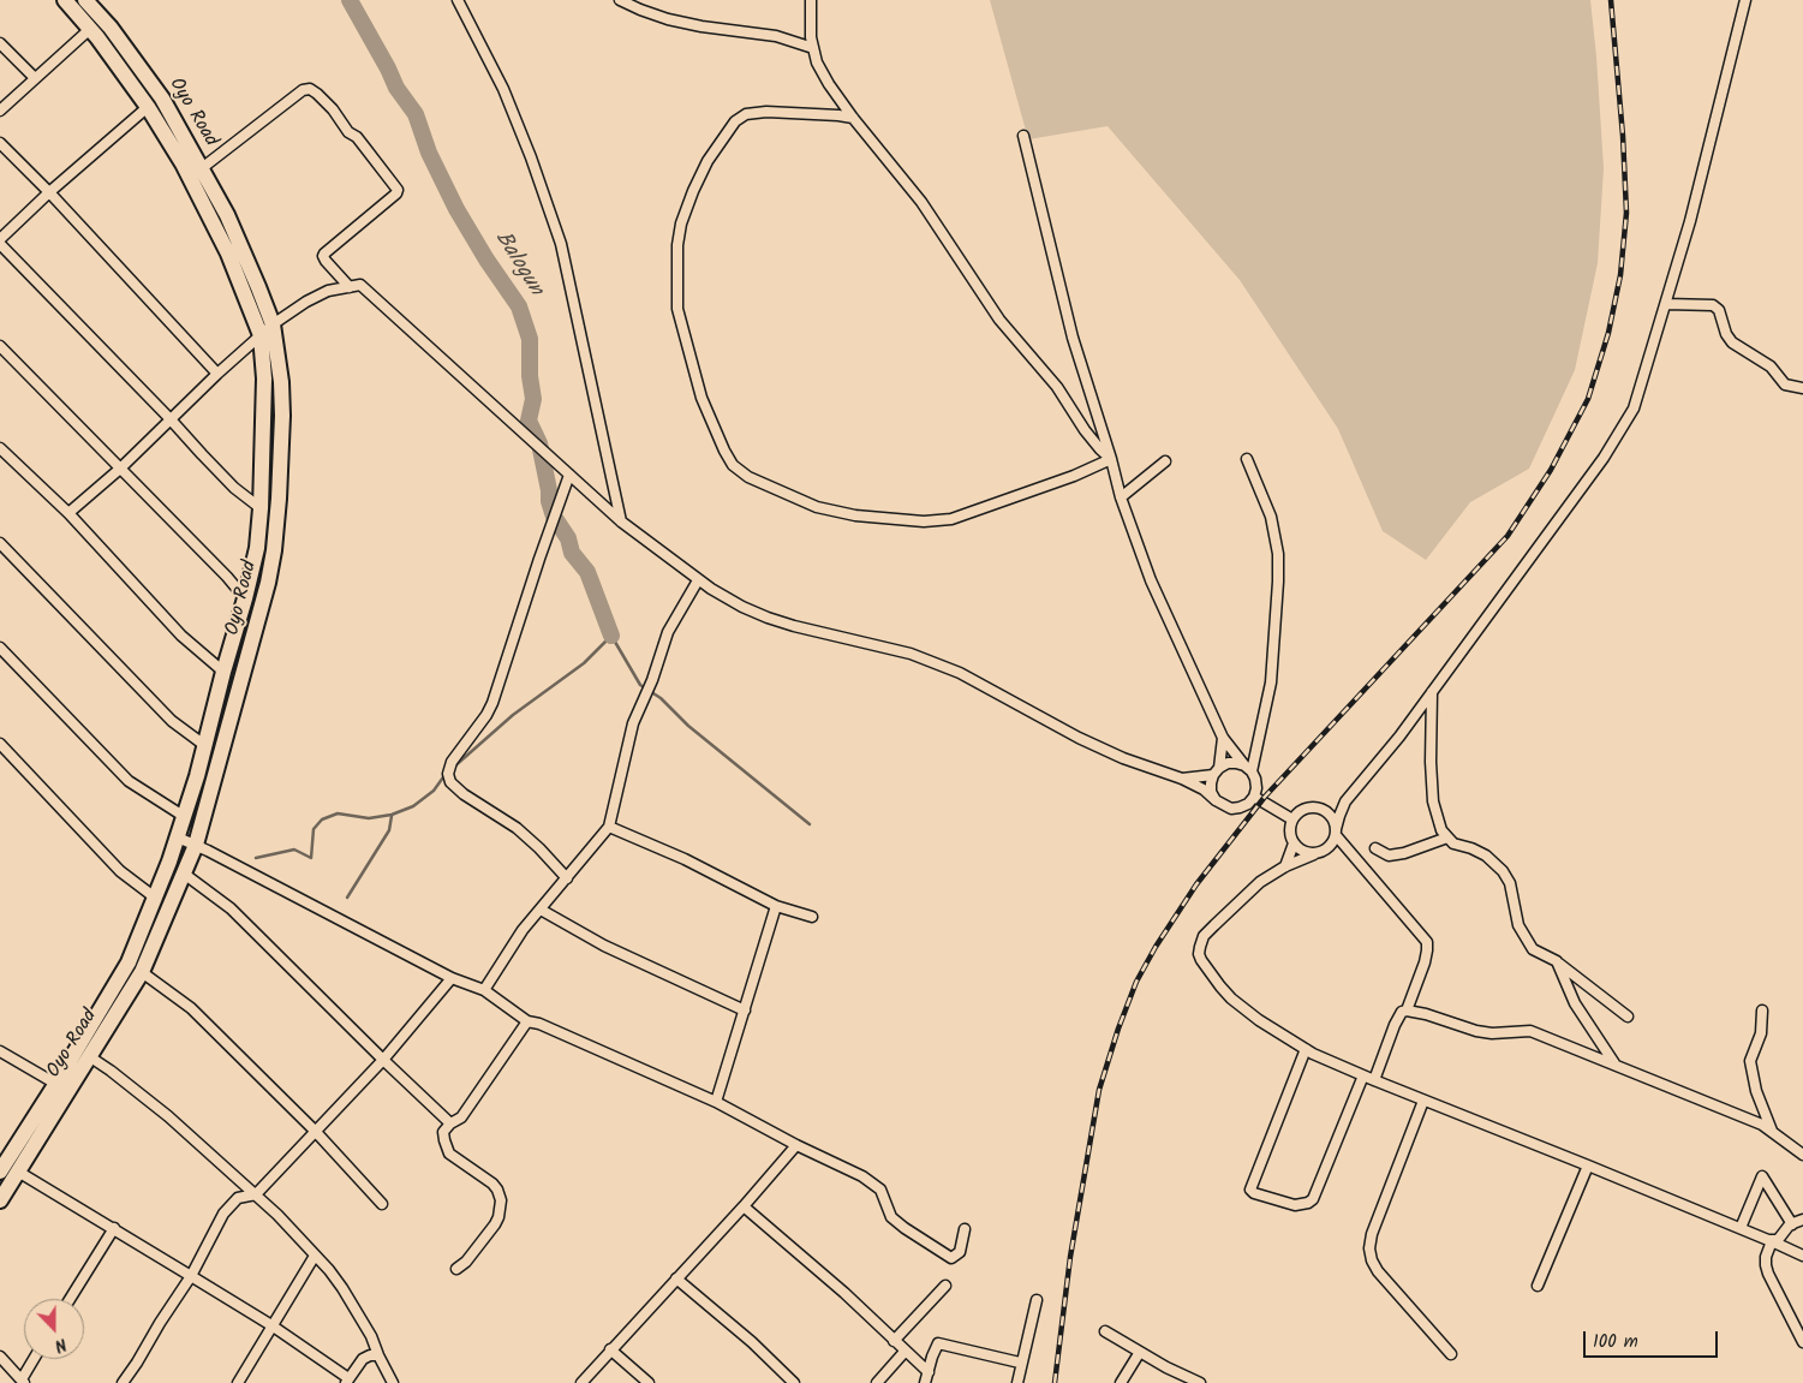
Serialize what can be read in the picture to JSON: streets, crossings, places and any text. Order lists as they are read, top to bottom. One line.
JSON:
{"streets":{"main road":["Oyo Road"]},"water":["Balogun"],"scale_bar":"100 m","north":"bottom"}
